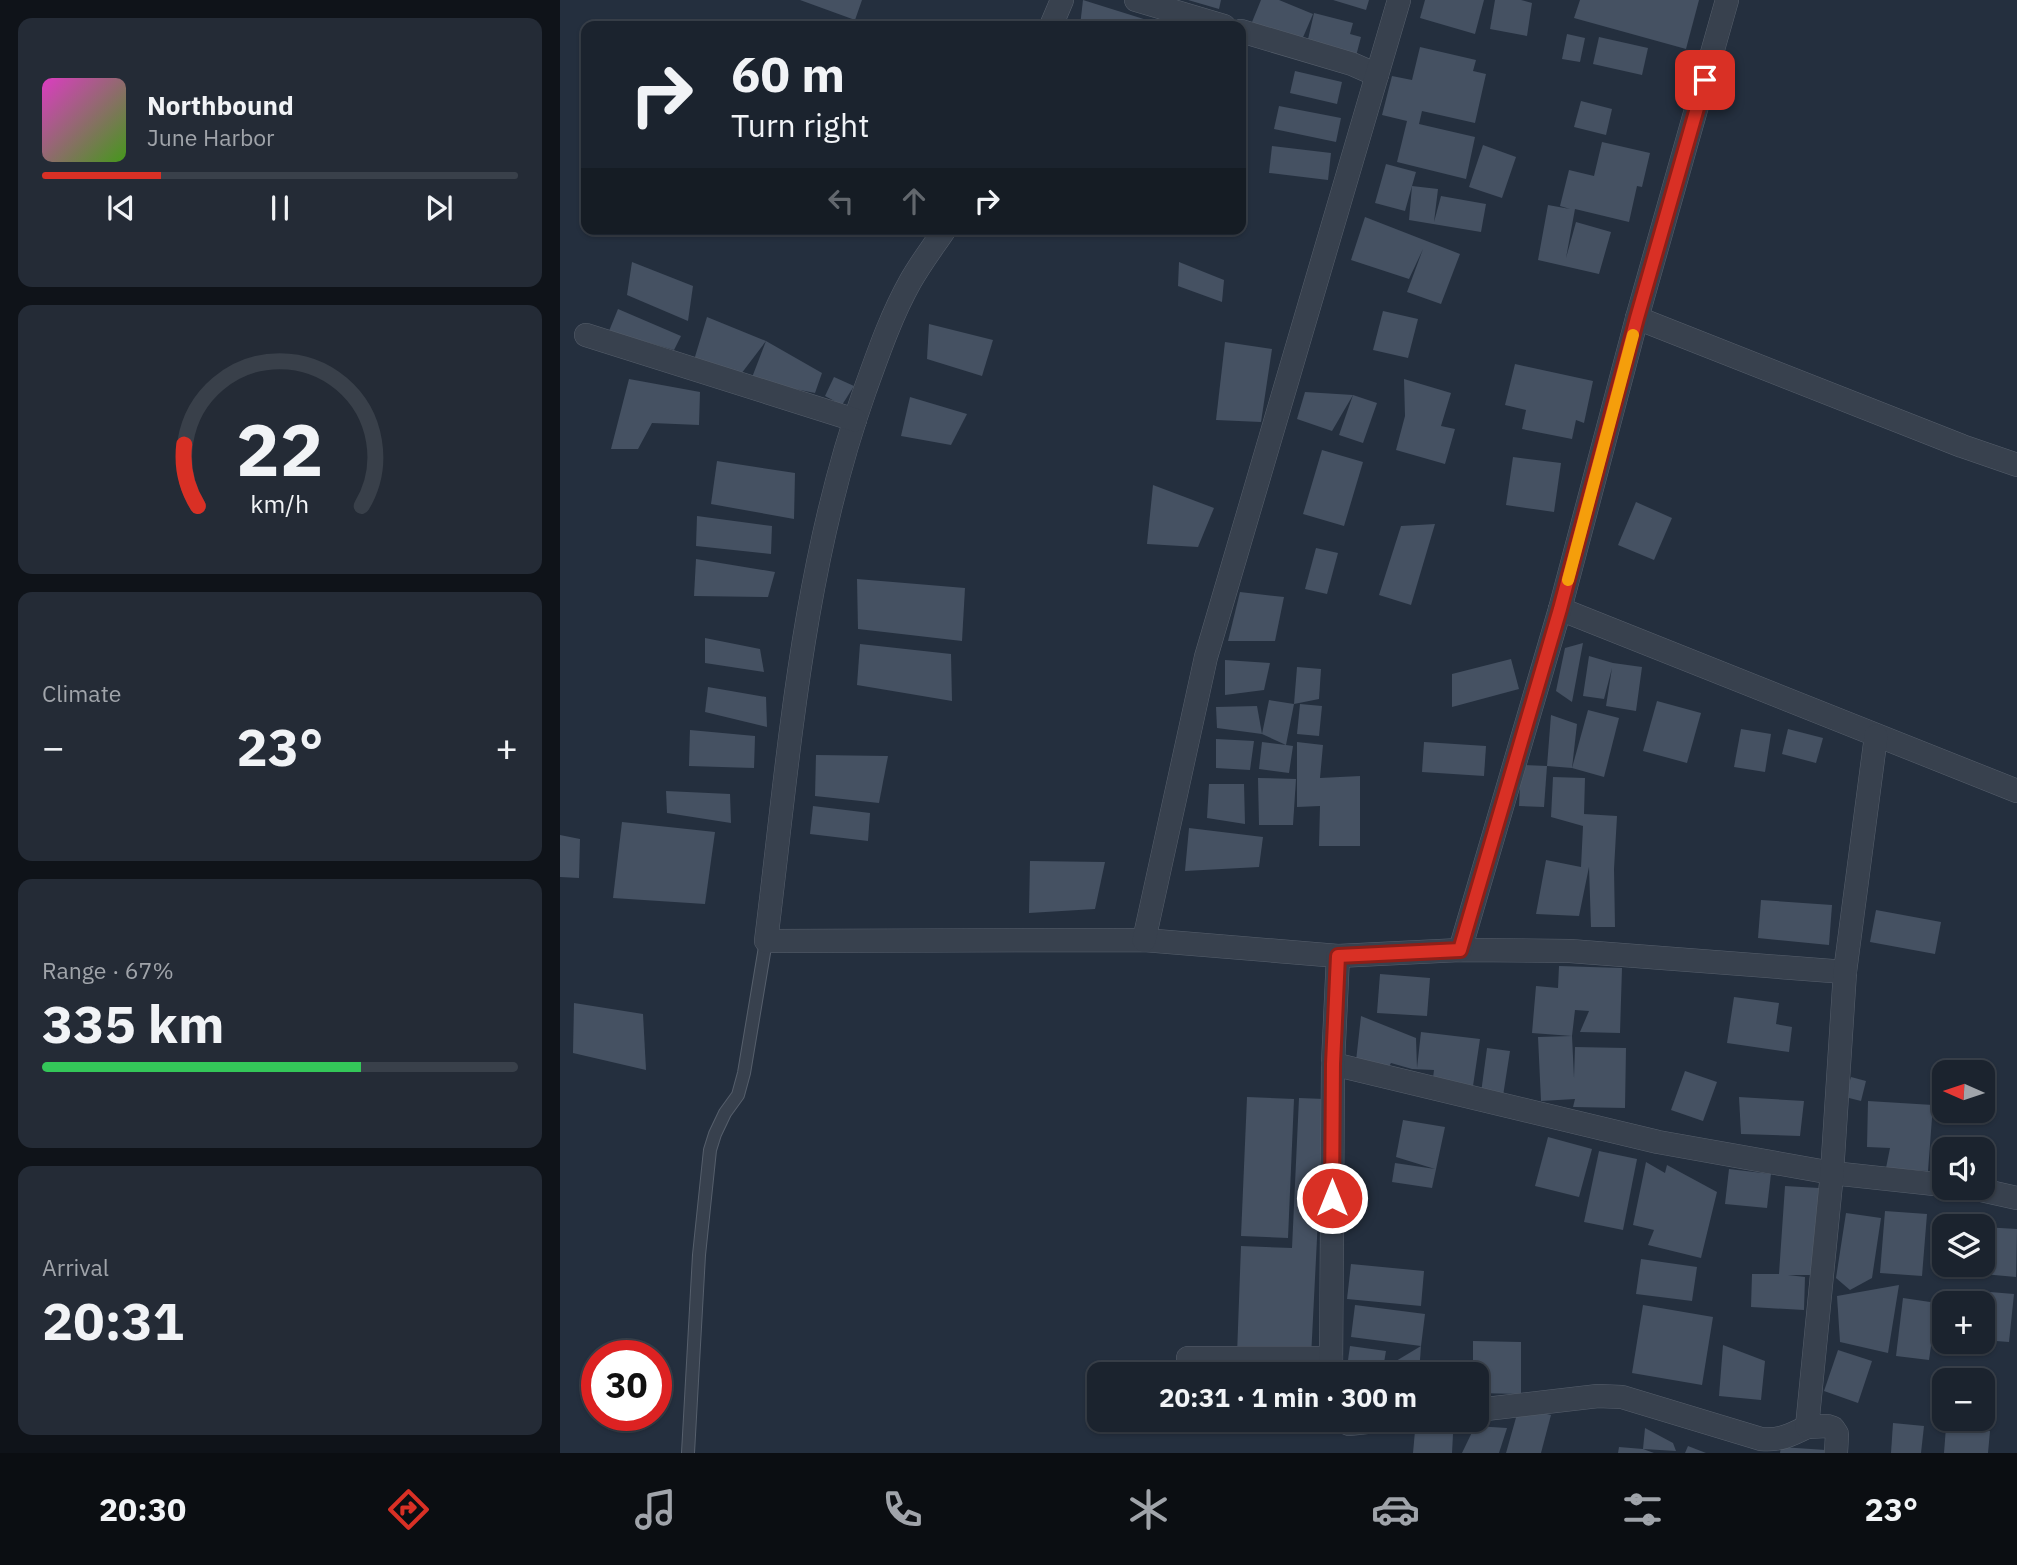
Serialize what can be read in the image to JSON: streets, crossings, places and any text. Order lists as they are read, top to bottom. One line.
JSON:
{"north":"left","page":{"turn":["60 m","Turn right"],"song":["Northbound","June Harbor"],"tile":["Climate",["Range · 67%","335 km"],["Arrival","20:31"]],"heat":["−","23°","+"],"map_buttons":["+","−"],"limit":"30","trip":"20:31 · 1 min · 300 m","tabs":["20:30","23°"],"gauge":["22","km/h"]}}
